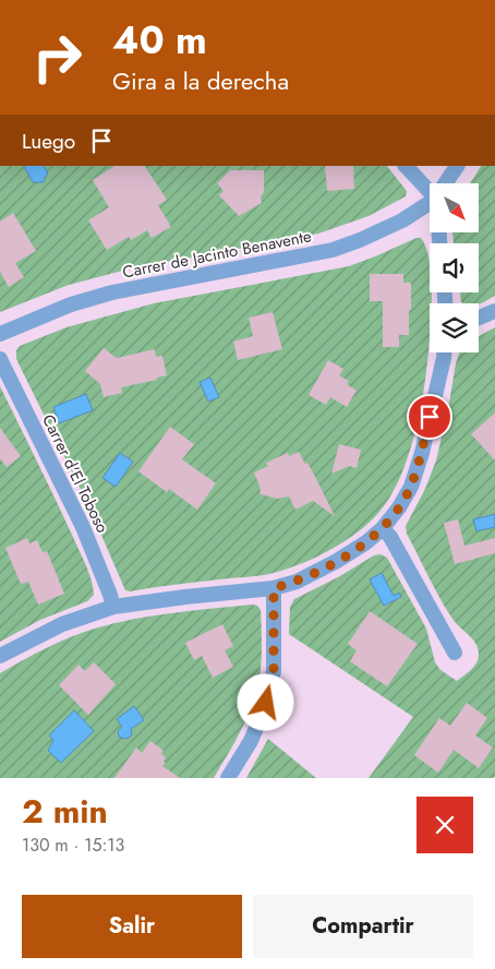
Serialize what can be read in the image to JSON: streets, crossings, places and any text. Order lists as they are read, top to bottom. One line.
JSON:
{"streets":{"street":["Carrer de Jacinto Benavente","Carrer d'El Toboso"]},"north":"bottom right","page":{"turn":["40 m","Gira a la derecha"],"then":"Luego","heading":["2 min","130 m · 15:13"],"buttons":["Salir","Compartir"]}}
